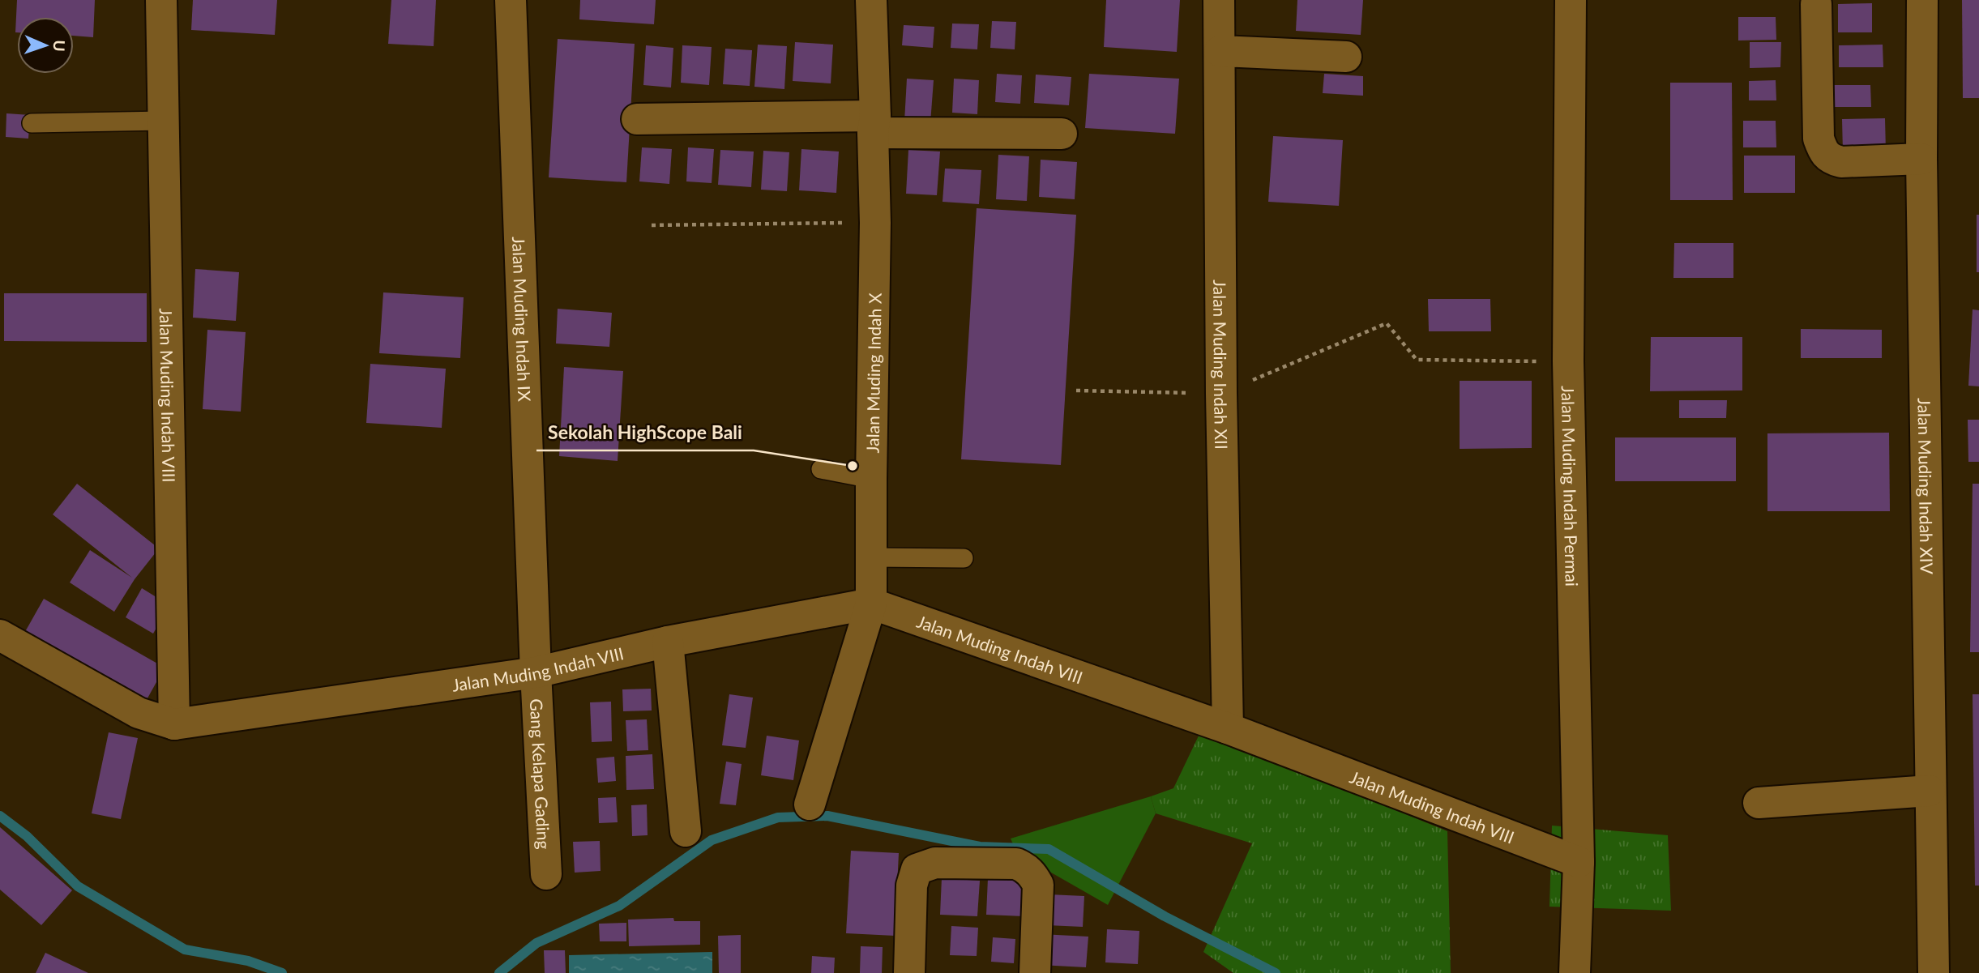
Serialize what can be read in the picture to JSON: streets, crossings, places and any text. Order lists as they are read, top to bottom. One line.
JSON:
{"streets":{"street":["Jalan Muding Indah IX","Jalan Muding Indah XII","Jalan Muding Indah X","Jalan Muding Indah VIII","Jalan Muding Indah Permai","Jalan Muding Indah XIV","Gang Kelapa Gading"]},"crossings":[["Jalan Muding Indah IX","Jalan Muding Indah VIII"],["Jalan Muding Indah IX","Gang Kelapa Gading"],["Jalan Muding Indah XII","Jalan Muding Indah VIII"],["Jalan Muding Indah X","Jalan Muding Indah VIII"],["Jalan Muding Indah VIII","Jalan Muding Indah Permai"],["Jalan Muding Indah VIII","Gang Kelapa Gading"]],"places":["Sekolah HighScope Bali"],"north":"right"}
